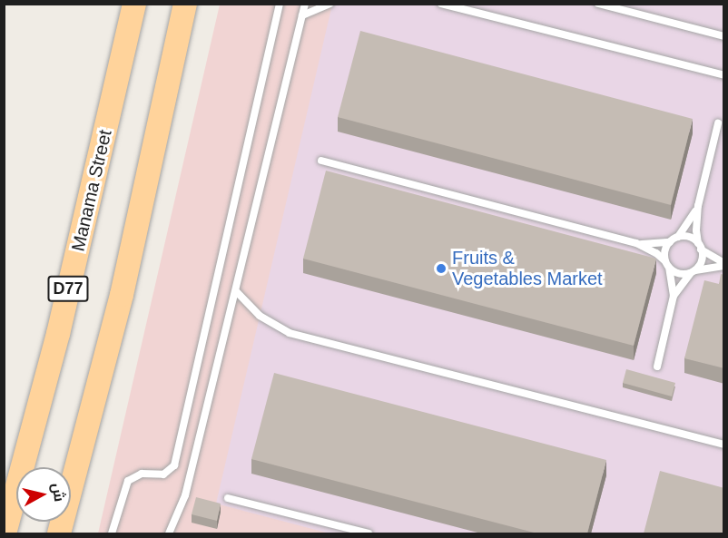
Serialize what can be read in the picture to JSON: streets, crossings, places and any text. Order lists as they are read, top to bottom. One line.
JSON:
{"streets":{"main road":["Manama Street","D77"]},"places":["Fruits & Vegetables Market"],"north":"right"}
